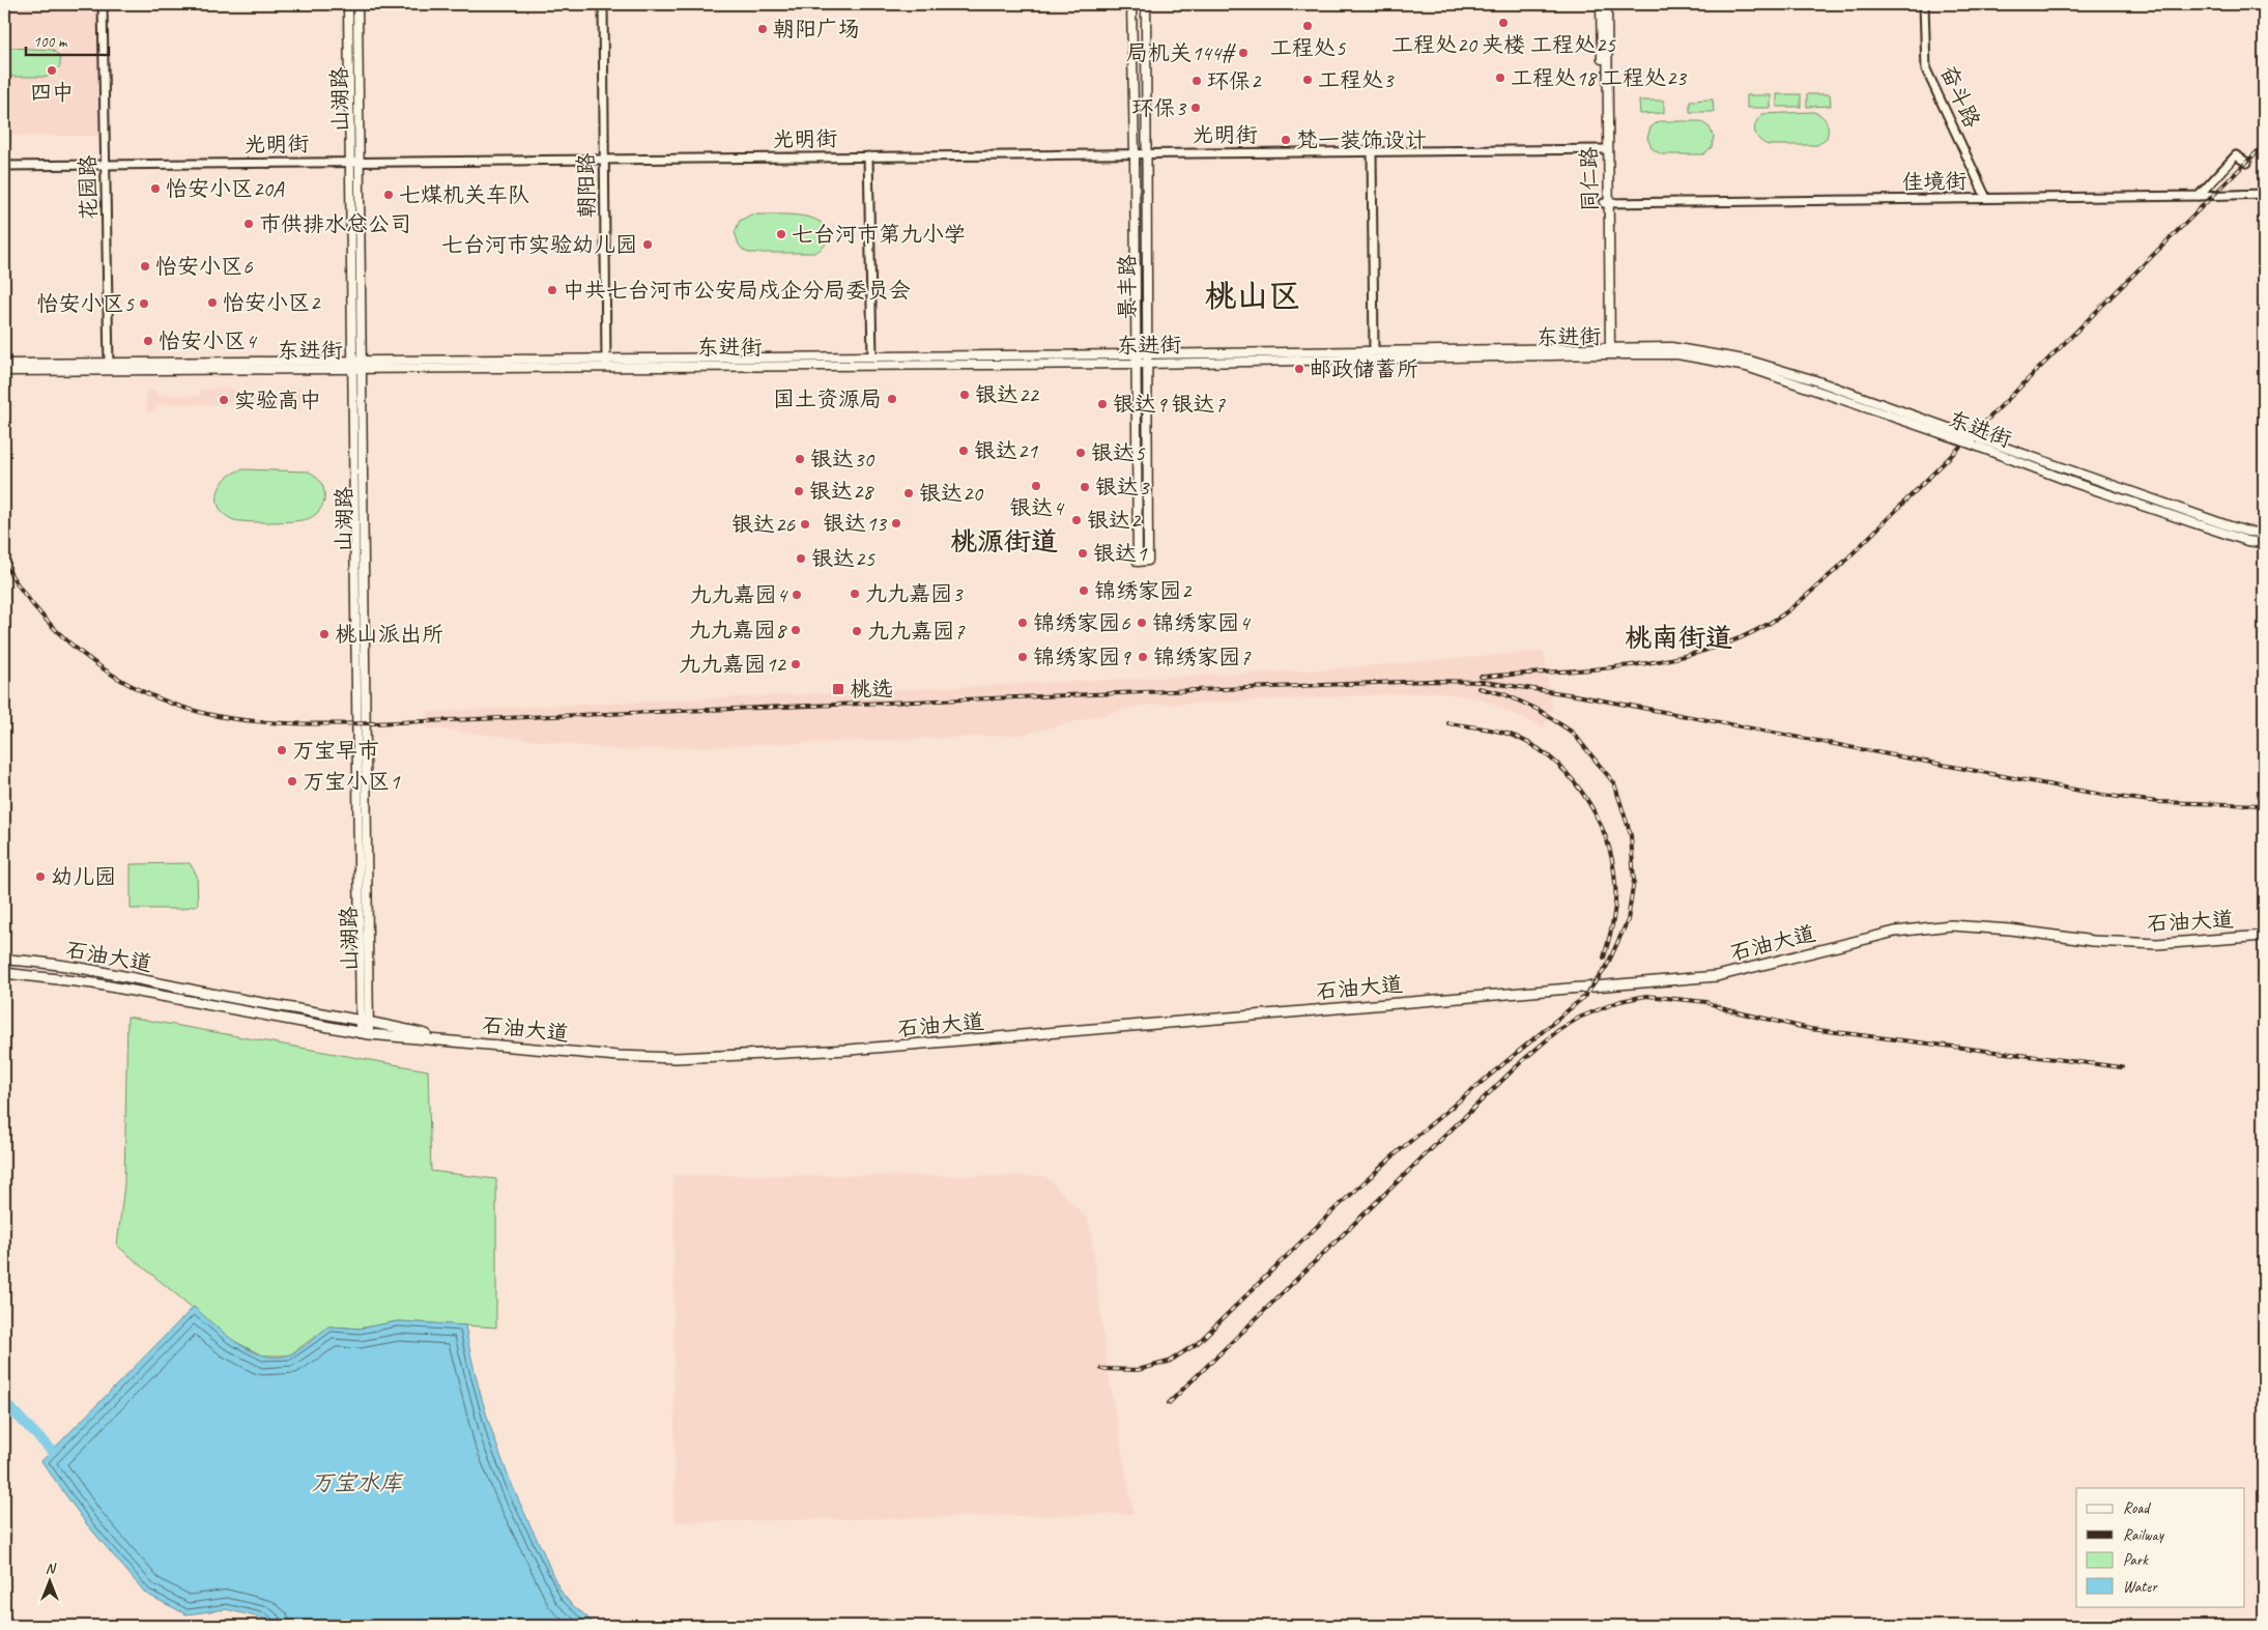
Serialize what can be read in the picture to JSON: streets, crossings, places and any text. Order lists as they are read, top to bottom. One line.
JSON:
{"streets":{"highway":["石油大道"],"main road":["山湖路","同仁路","景丰路","东进街"],"street":["奋斗路","光明街","佳境街","朝阳路","花园路"]},"crossings":[["奋斗路","佳境街"],["山湖路","光明街"],["山湖路","东进街"],["山湖路","石油大道"],["光明街","同仁路"],["光明街","朝阳路"],["光明街","花园路"],["光明街","景丰路"],["同仁路","佳境街"],["同仁路","东进街"],["朝阳路","东进街"],["花园路","东进街"],["景丰路","东进街"]],"districts":["桃山区","桃源街道","桃南街道"],"water":["万宝水库"],"places":{"other":["工程处20 夹楼 工程处25","工程处5","朝阳广场","局机关144#","四中","工程处18 工程处23","工程处3","环保2","环保3","梵一装饰设计","怡安小区20A","七煤机关车队","市供排水总公司","七台河市第九小学","七台河市实验幼儿园","怡安小区6","中共七台河市公安局戍企分局委员会","怡安小区2","怡安小区5","怡安小区4","邮政储蓄所","银达22","国土资源局","实验高中","银达9 银达7","银达21","银达5","银达30","银达4","银达3","银达28","银达20","银达2","银达13","银达26","银达1","银达25","锦绣家园2","九九嘉园3","九九嘉园4","锦绣家园6","锦绣家园4","九九嘉园8","九九嘉园7","桃山派出所","锦绣家园9","锦绣家园7","九九嘉园12","万宝早市","万宝小区1","幼儿园"],"transit":["桃选"]},"legend":["Road","Railway","Park","Water"],"scale_bar":"100 m","north":"top"}
